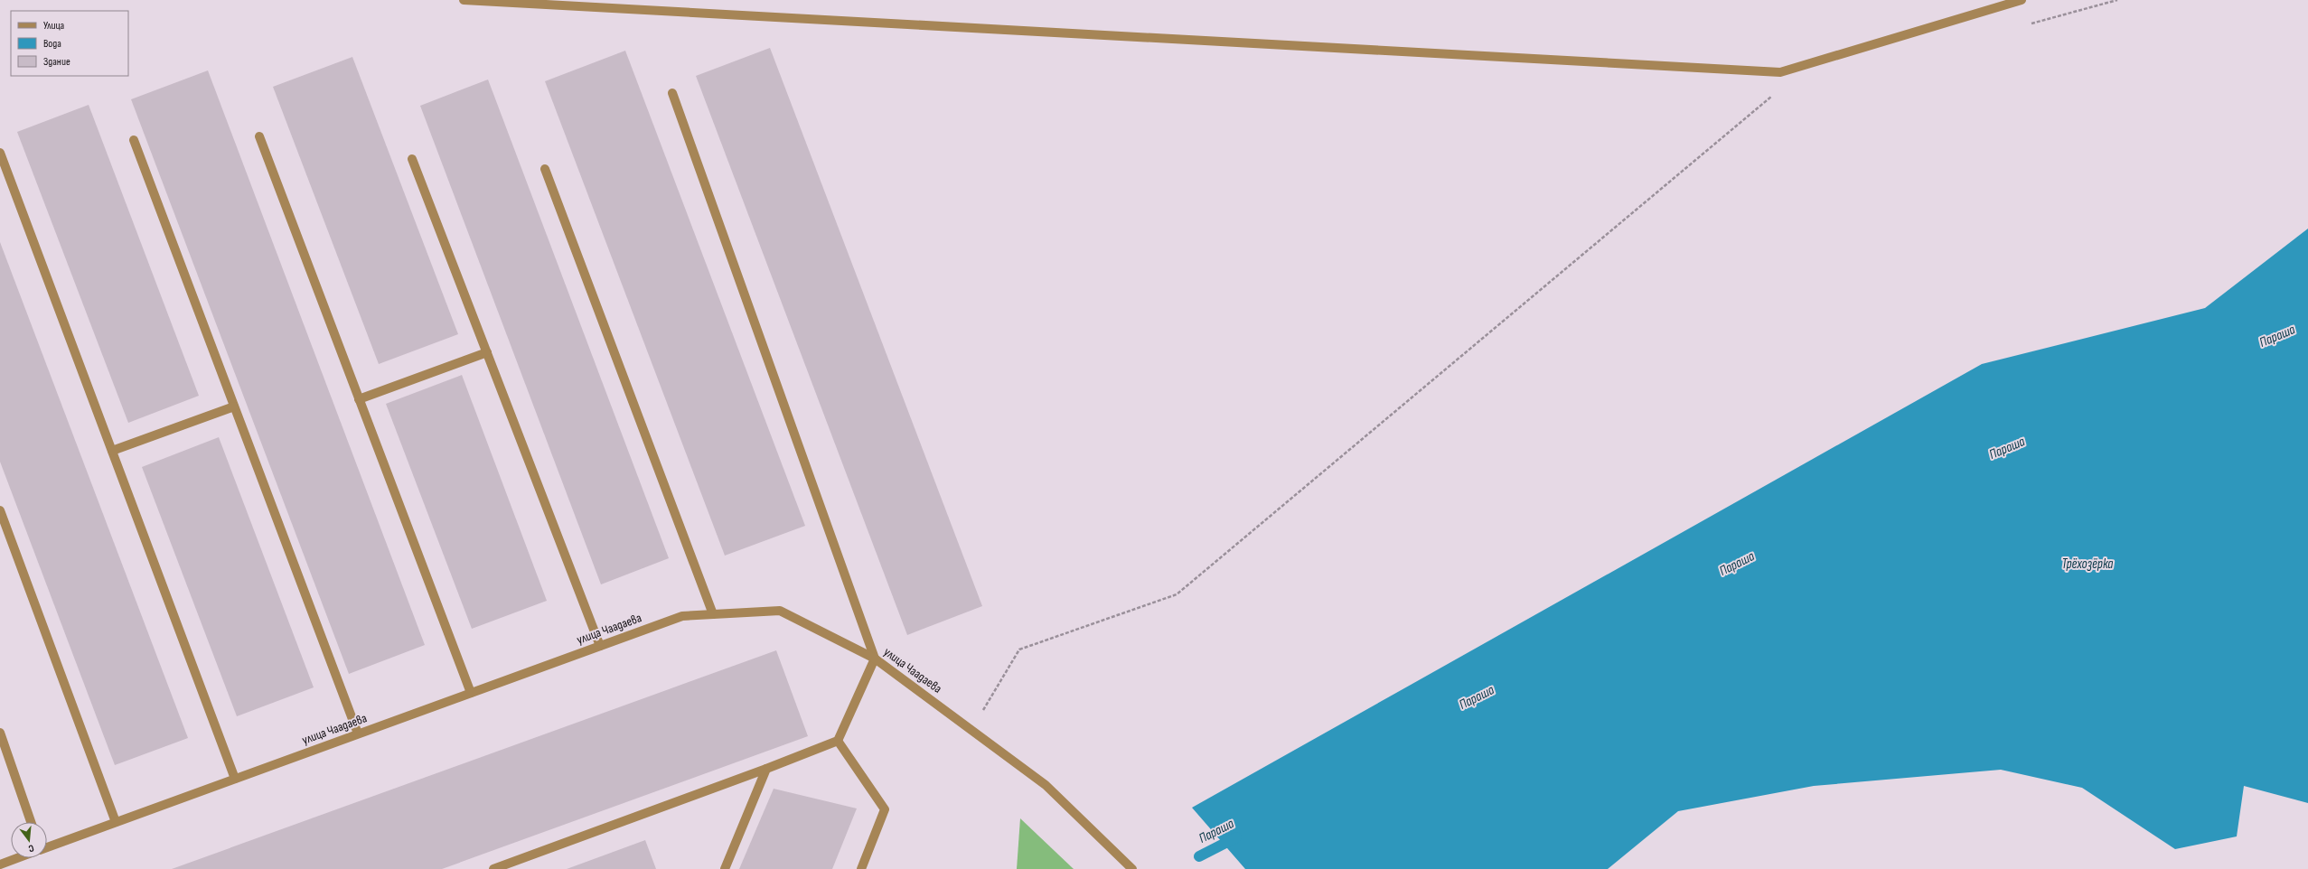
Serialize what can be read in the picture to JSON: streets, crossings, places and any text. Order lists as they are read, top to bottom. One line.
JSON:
{"streets":{"street":["улица Чаадаева"]},"water":["Параша","Трёхозёрка"],"legend":["Улица","Вода","Здание"],"north":"bottom"}
